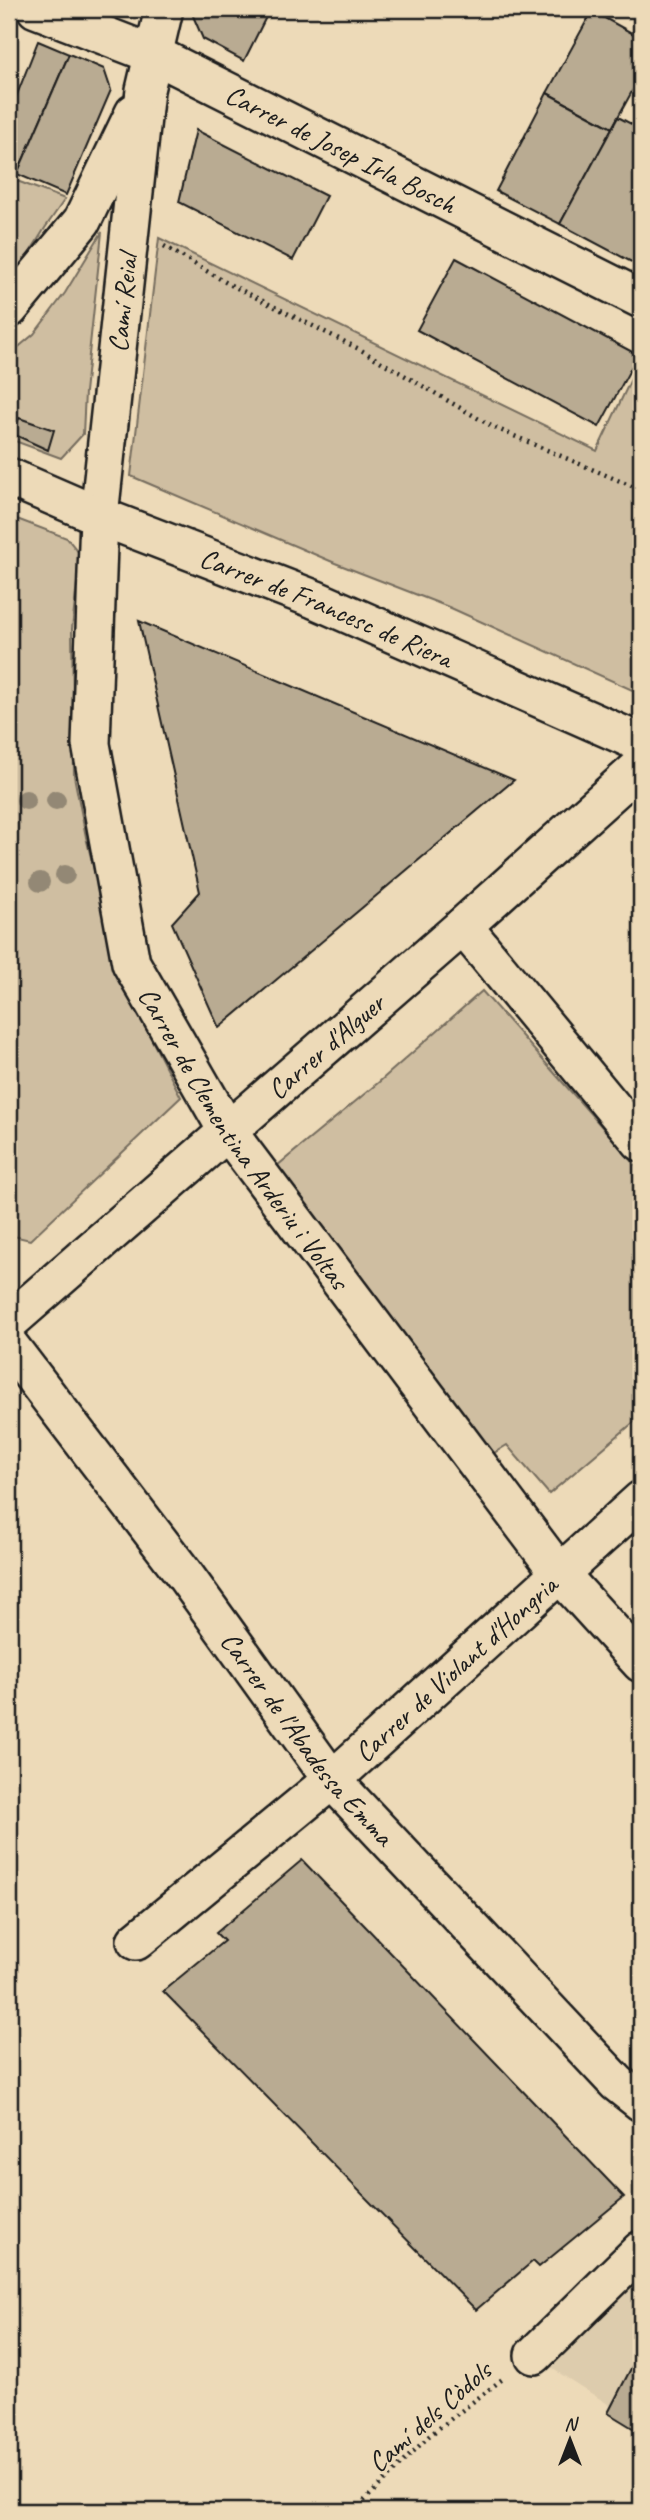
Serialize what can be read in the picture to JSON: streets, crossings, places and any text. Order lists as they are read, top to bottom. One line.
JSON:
{"streets":{"street":["Carrer de Josep Irla Bosch","Camí Reial","Carrer de Francesc de Riera","Carrer d'Alguer","Carrer de Clementina Arderiu i Voltas","Carrer de Violant d'Hongria","Carrer de l'Abadessa Emma"],"path":["Camí dels Còdols"]},"crossings":[["Carrer de Josep Irla Bosch","Camí Reial"],["Camí Reial","Carrer de Francesc de Riera"],["Camí Reial","Carrer de Clementina Arderiu i Voltas"],["Carrer de Francesc de Riera","Carrer de Clementina Arderiu i Voltas"],["Carrer d'Alguer","Carrer de Clementina Arderiu i Voltas"],["Carrer de Clementina Arderiu i Voltas","Carrer de Violant d'Hongria"],["Carrer de Violant d'Hongria","Carrer de l'Abadessa Emma"]],"north":"top"}
